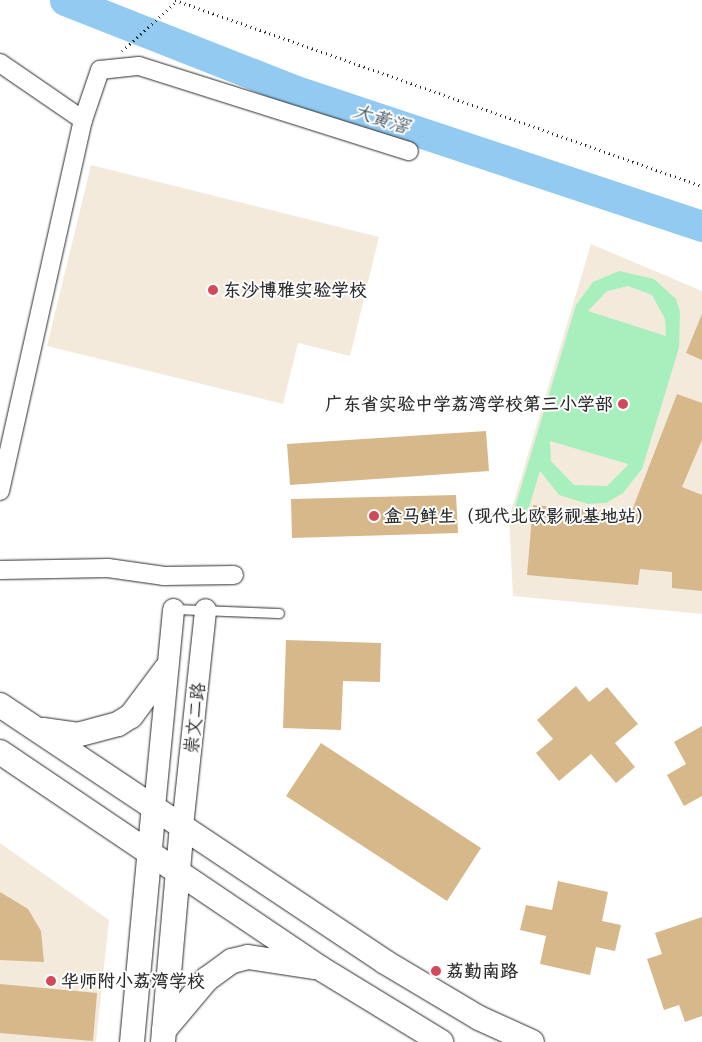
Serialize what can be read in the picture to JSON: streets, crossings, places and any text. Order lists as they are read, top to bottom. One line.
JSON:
{"streets":{"street":["崇文二路"]},"water":["大黄滘"],"places":["东沙博雅实验学校","广东省实验中学荔湾学校第三小学部","盒马鲜生（现代北欧影视基地站）","荔勤南路","华师附小荔湾学校"]}
